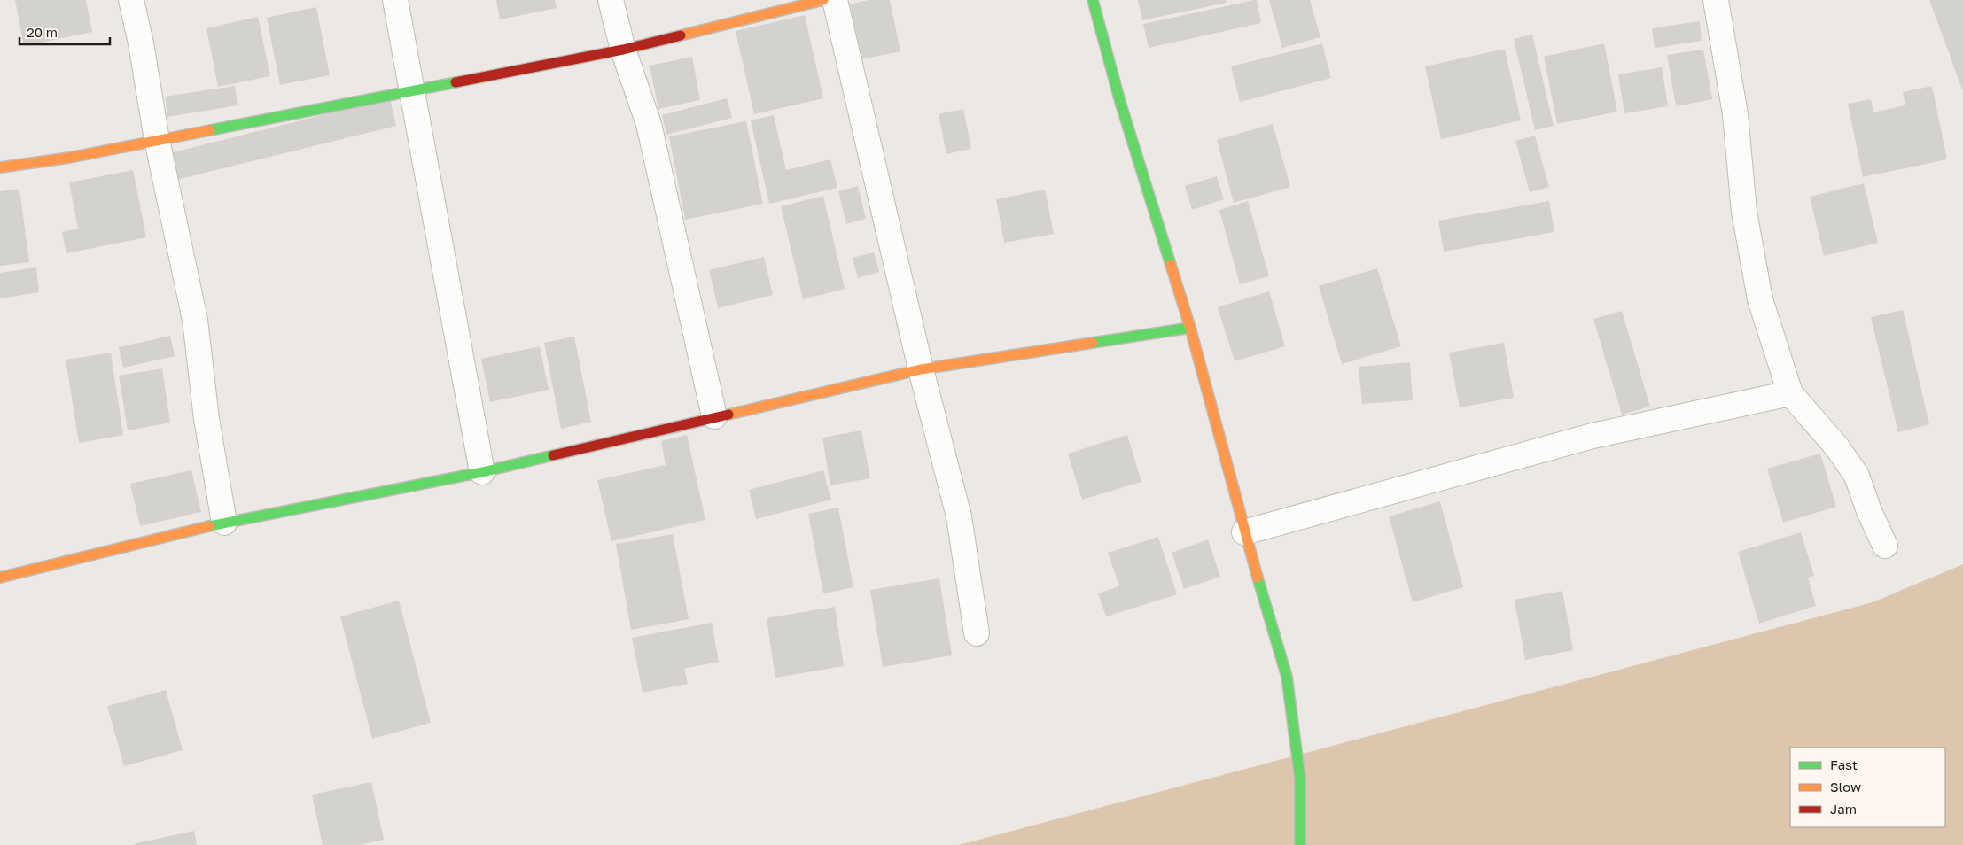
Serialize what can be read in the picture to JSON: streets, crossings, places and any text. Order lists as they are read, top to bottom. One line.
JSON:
{"legend":["Fast","Slow","Jam"],"scale_bar":"20 m"}
